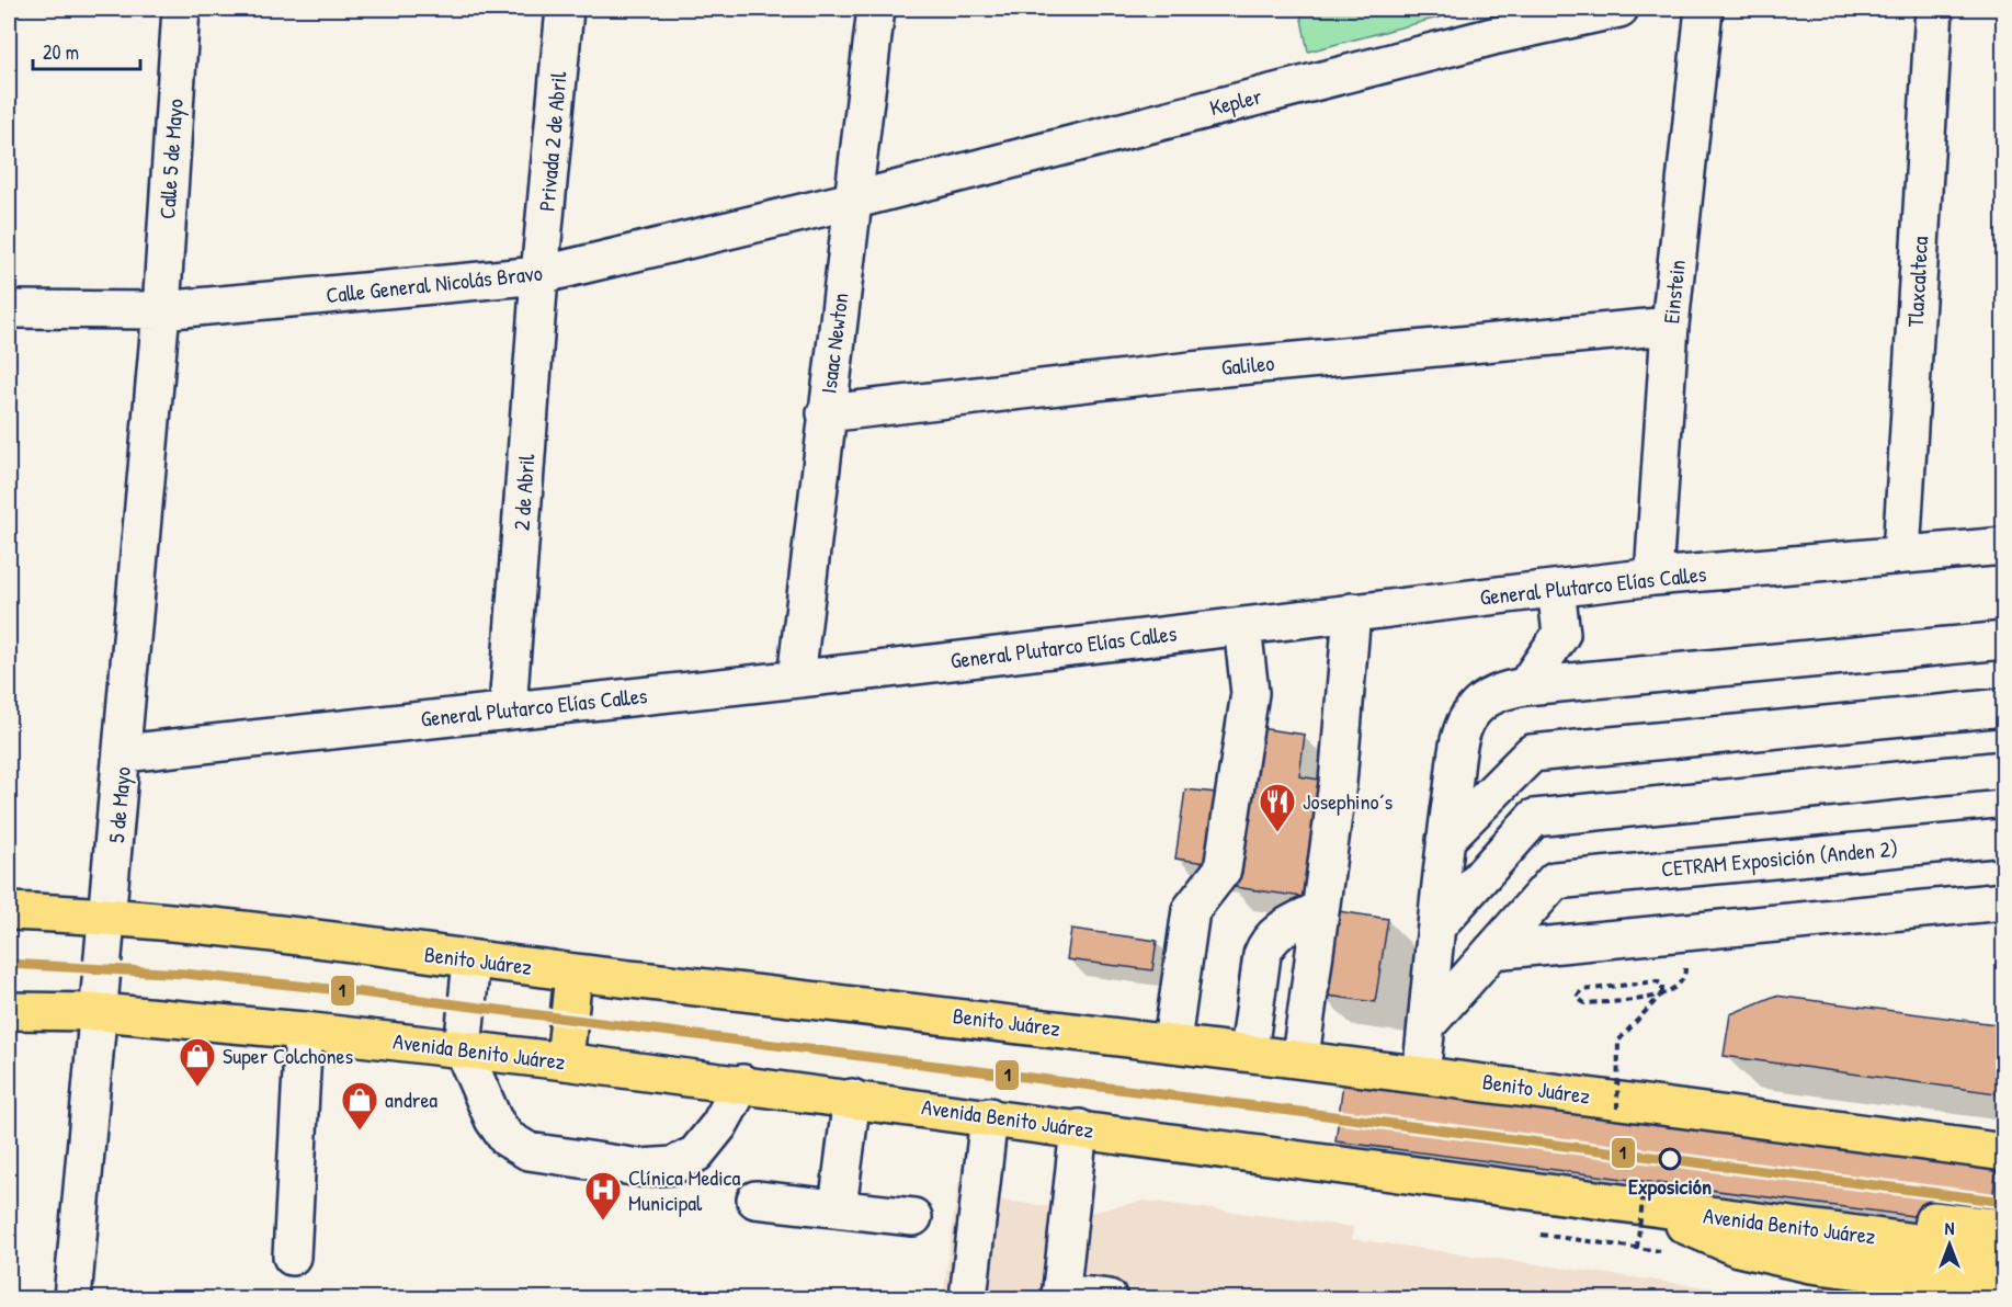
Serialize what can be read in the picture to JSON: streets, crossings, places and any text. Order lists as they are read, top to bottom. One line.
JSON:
{"streets":{"main road":["Benito Juárez","Avenida Benito Juárez"],"street":["Kepler","Privada 2 de Abril","Calle 5 de Mayo","Tlaxcalteca","Calle General Nicolás Bravo","Einstein","Isaac Newton","Galileo","2 de Abril","General Plutarco Elías Calles","5 de Mayo","CETRAM Exposición (Anden 2)"]},"crossings":[["Kepler","Calle General Nicolás Bravo"],["Kepler","Isaac Newton"],["Privada 2 de Abril","Calle General Nicolás Bravo"],["Privada 2 de Abril","2 de Abril"],["Calle 5 de Mayo","Calle General Nicolás Bravo"],["Calle 5 de Mayo","5 de Mayo"],["Tlaxcalteca","General Plutarco Elías Calles"],["Calle General Nicolás Bravo","Isaac Newton"],["Calle General Nicolás Bravo","2 de Abril"],["Calle General Nicolás Bravo","5 de Mayo"],["Einstein","Galileo"],["Einstein","General Plutarco Elías Calles"],["Isaac Newton","Galileo"],["Isaac Newton","General Plutarco Elías Calles"],["2 de Abril","General Plutarco Elías Calles"],["General Plutarco Elías Calles","5 de Mayo"],["5 de Mayo","Benito Juárez"],["5 de Mayo","Avenida Benito Juárez"]],"places":{"restaurant":["Josephino´s"],"shop":["Super Colchones","andrea"],"other":["Exposición"],"hospital":["Clínica Medica Municipal"]},"lines":["transit line 1"],"scale_bar":"20 m","north":"top"}
